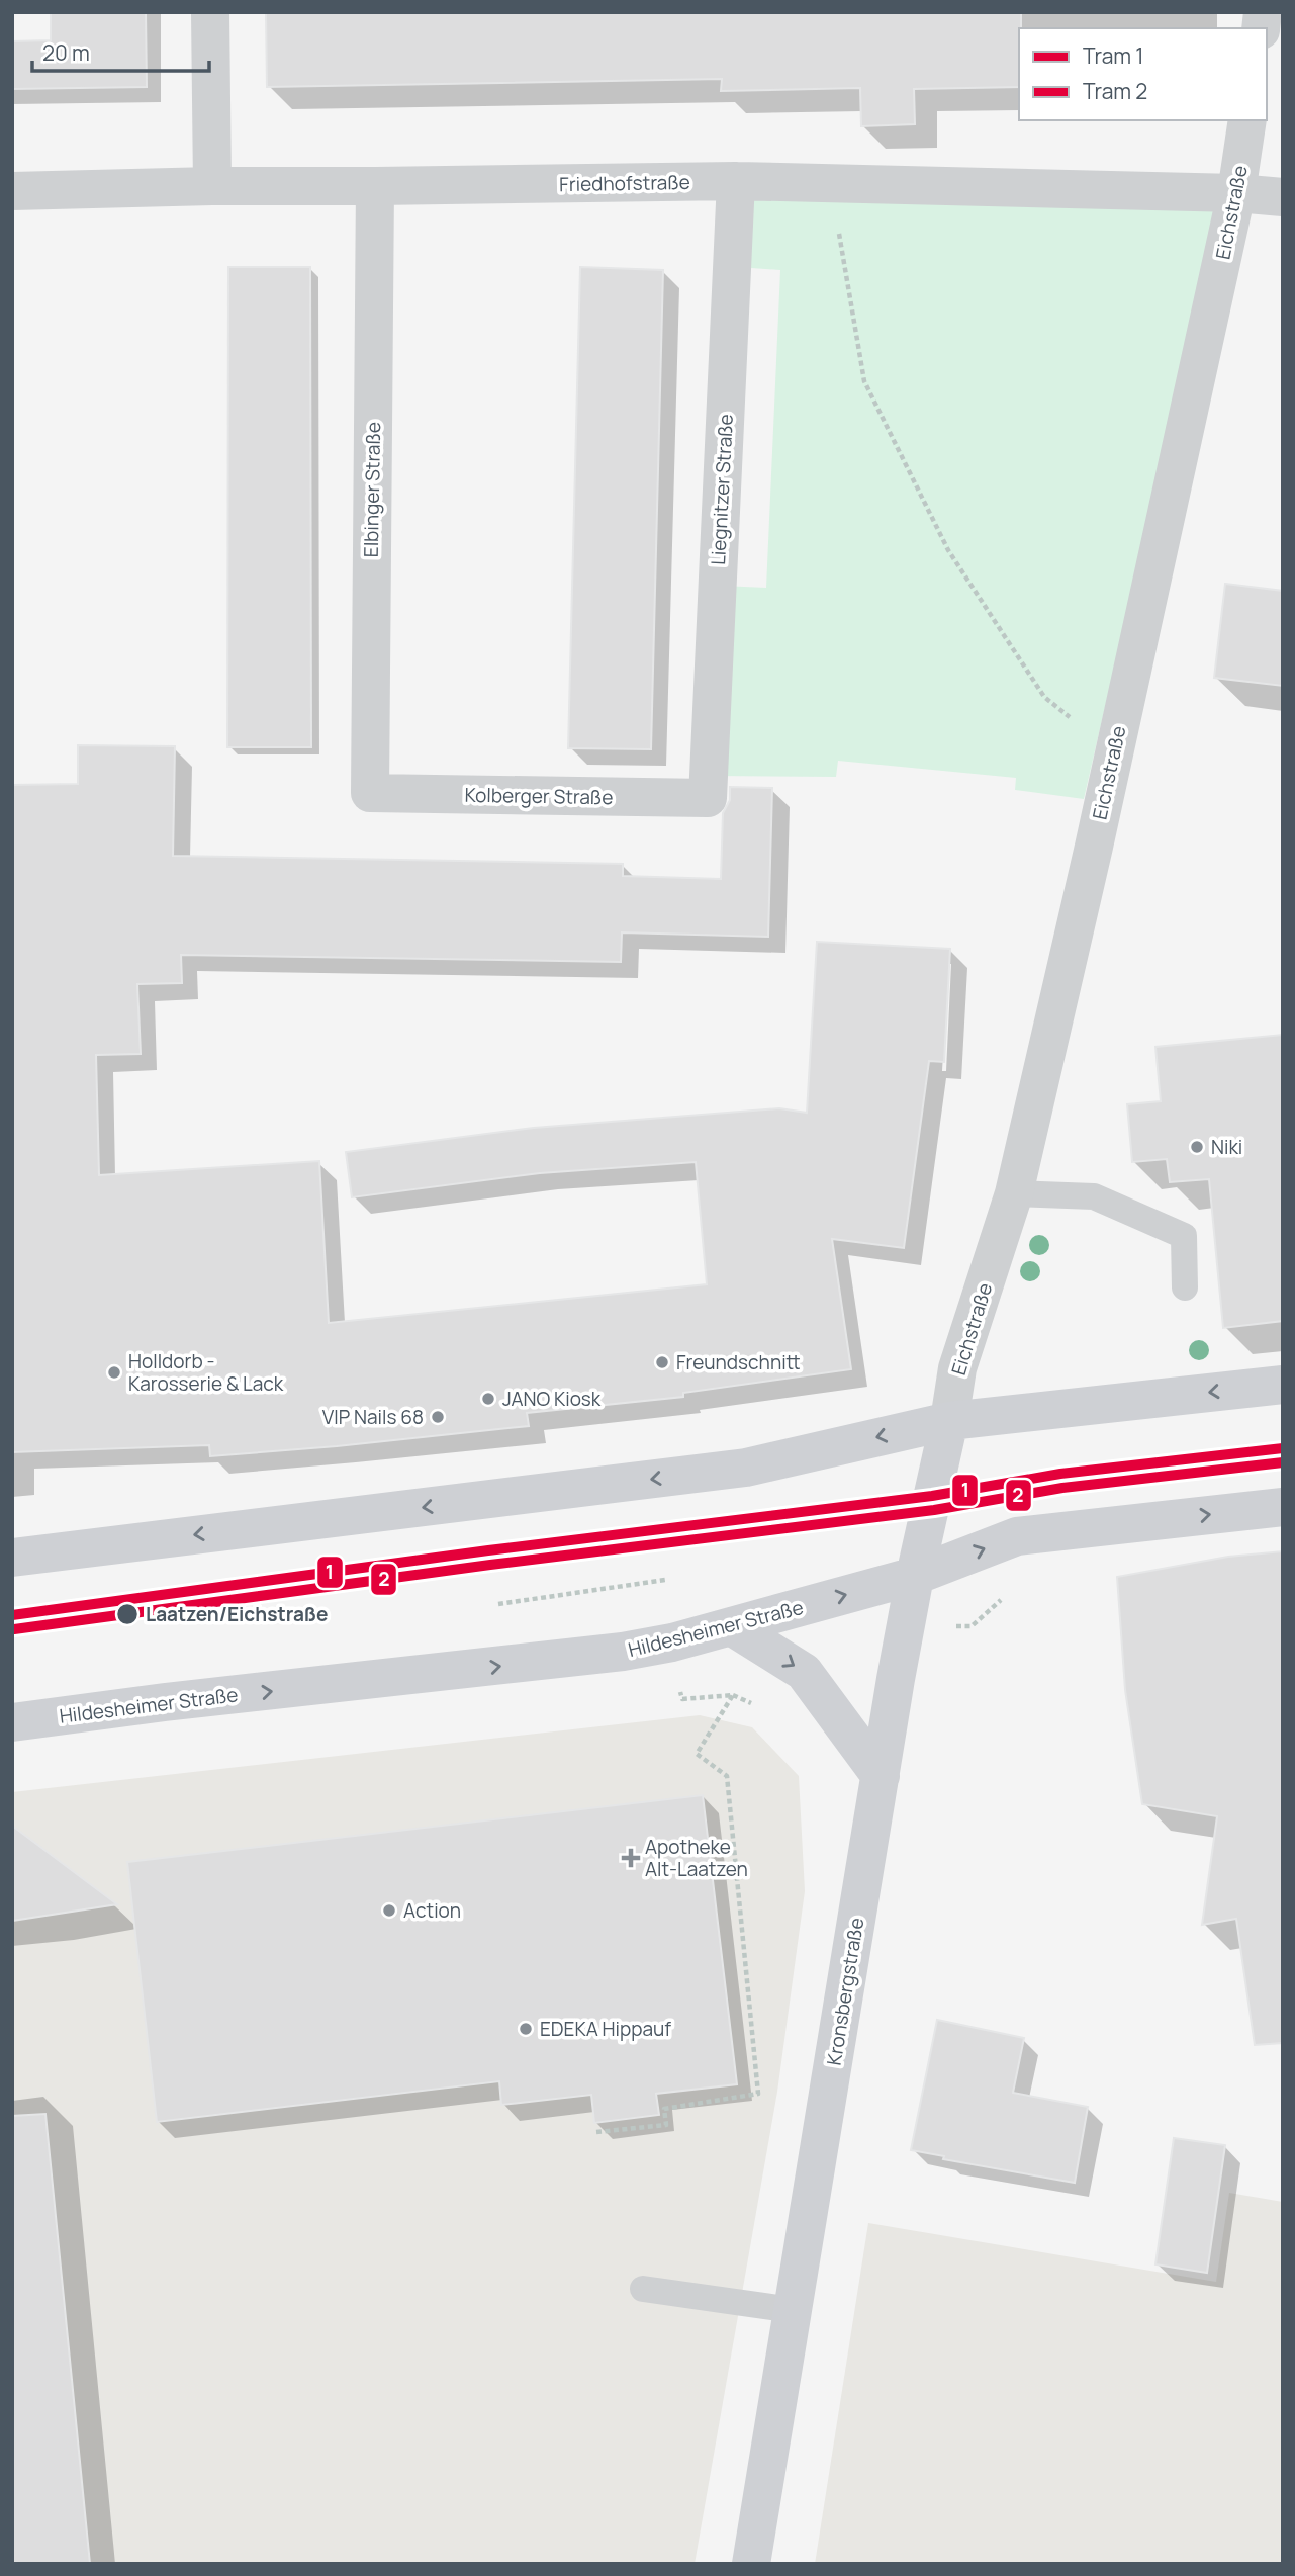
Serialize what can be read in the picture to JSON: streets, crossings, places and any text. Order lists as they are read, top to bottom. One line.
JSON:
{"streets":{"main road":["Hildesheimer Straße","Kronsbergstraße"],"street":["Friedhofstraße","Eichstraße","Elbinger Straße","Liegnitzer Straße","Kolberger Straße"]},"crossings":[["Friedhofstraße","Eichstraße"],["Friedhofstraße","Elbinger Straße"],["Friedhofstraße","Liegnitzer Straße"],["Eichstraße","Kronsbergstraße"],["Elbinger Straße","Kolberger Straße"],["Liegnitzer Straße","Kolberger Straße"],["Hildesheimer Straße","Kronsbergstraße"]],"places":{"other":["Niki","Freundschnitt","Holldorb - Karosserie & Lack","JANO Kiosk","VIP Nails 68","Laatzen/Eichstraße","Action","EDEKA Hippauf"],"health":["Apotheke Alt-Laatzen"]},"lines":["tram line 1","tram line 2"],"legend":["Tram 1","Tram 2"],"scale_bar":"20 m"}
